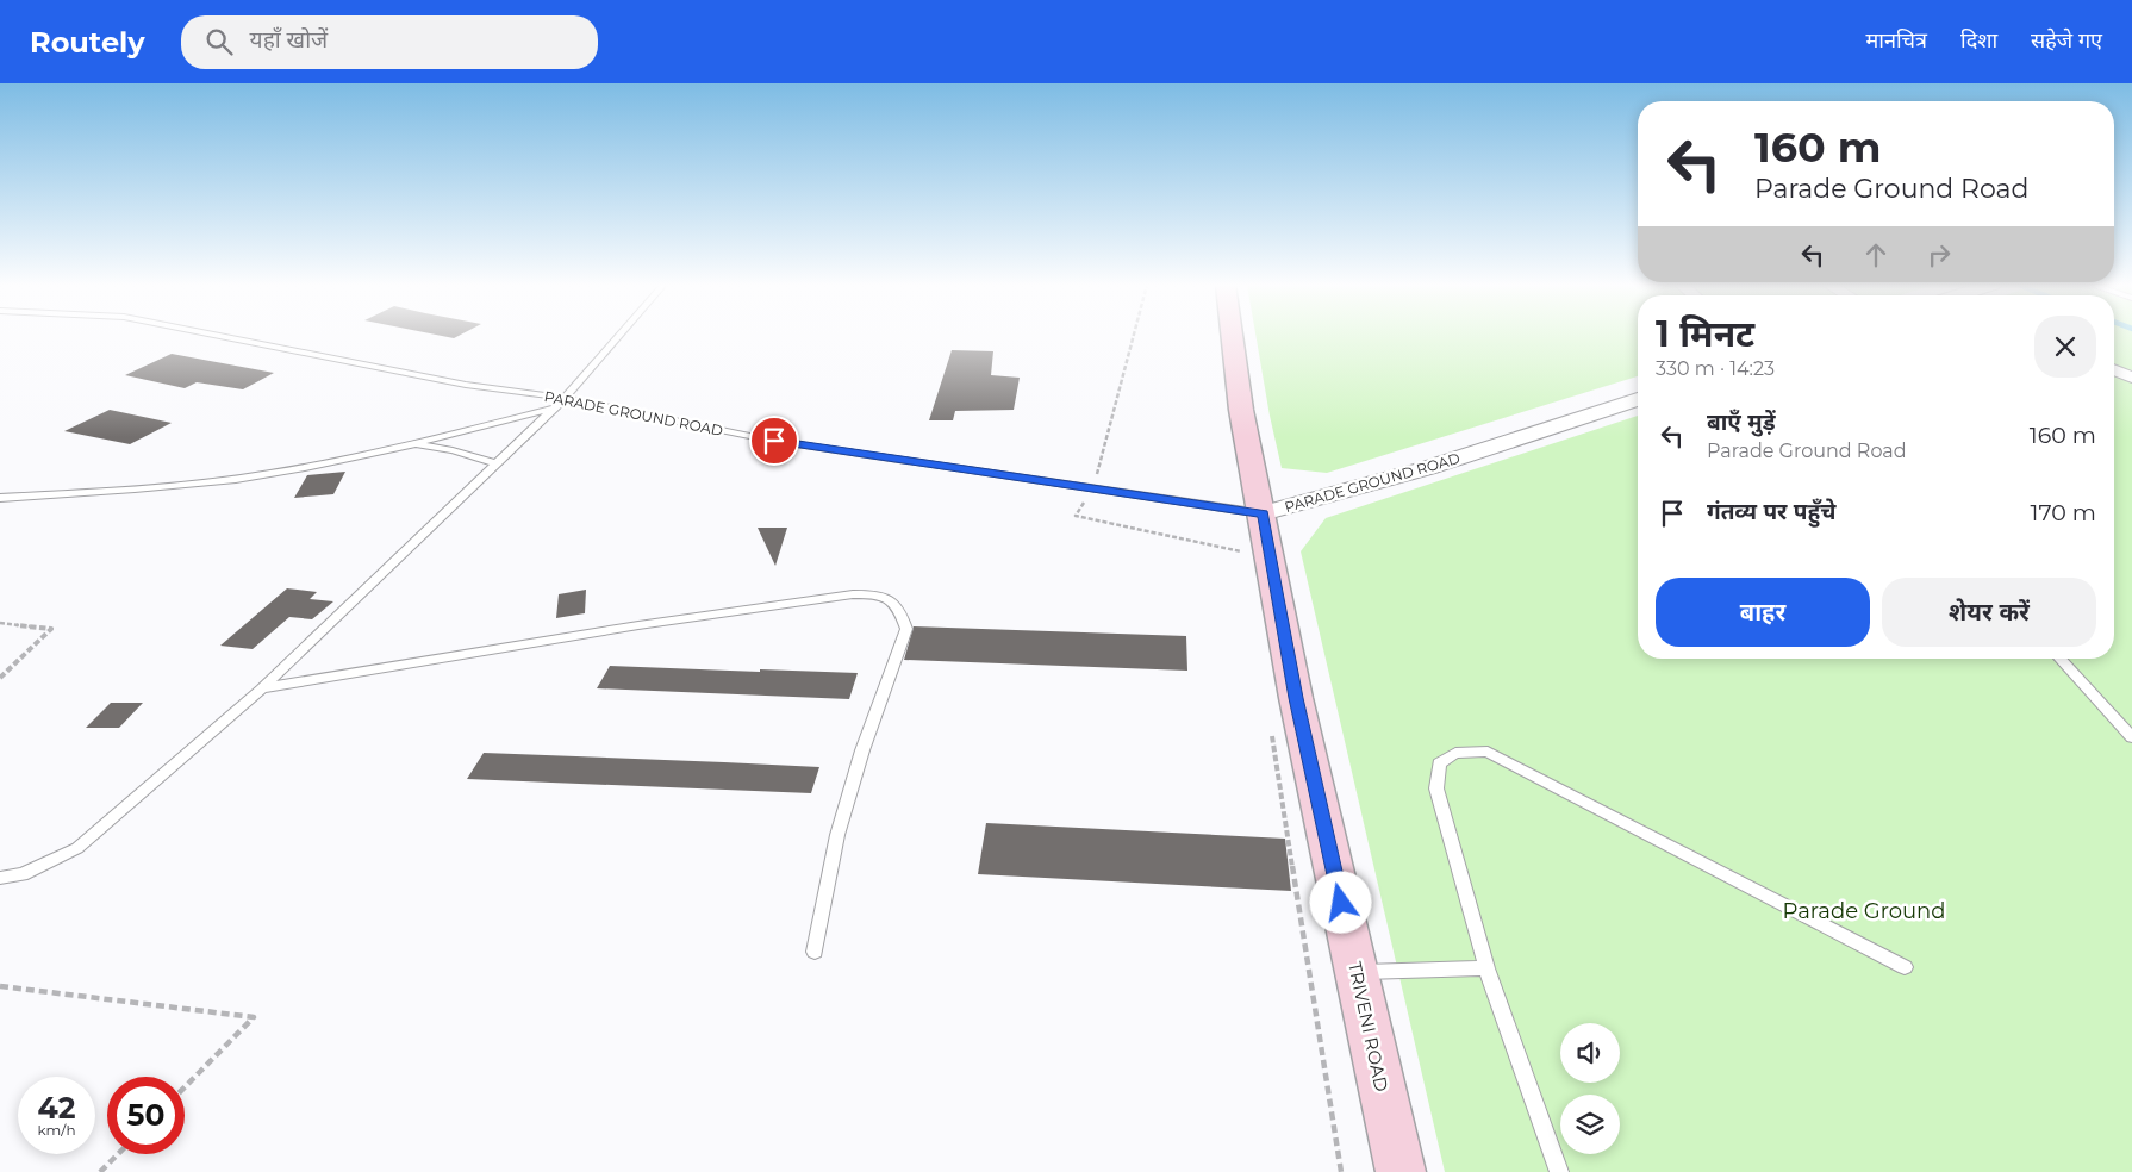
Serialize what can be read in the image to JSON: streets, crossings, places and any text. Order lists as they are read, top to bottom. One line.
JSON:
{"streets":{"main road":["TRIVENI ROAD"],"street":["PARADE GROUND ROAD"]},"crossings":[["PARADE GROUND ROAD","TRIVENI ROAD"]],"parks":["Parade Ground"],"page":{"header":"Routely","search":"यहाँ खोजें","nav":["मानचित्र","दिशा","सहेजे गए"],"turn":["160 m","Parade Ground Road"],"heading":["1 मिनट","330 m · 14:23"],"list":[{"name":"बाएँ मुड़ें","note":"Parade Ground Road","value":"160 m"},{"name":"गंतव्य पर पहुँचे","value":"170 m"}],"buttons":["बाहर","शेयर करें"],"speed":"42 km/h","limit":"50"}}
